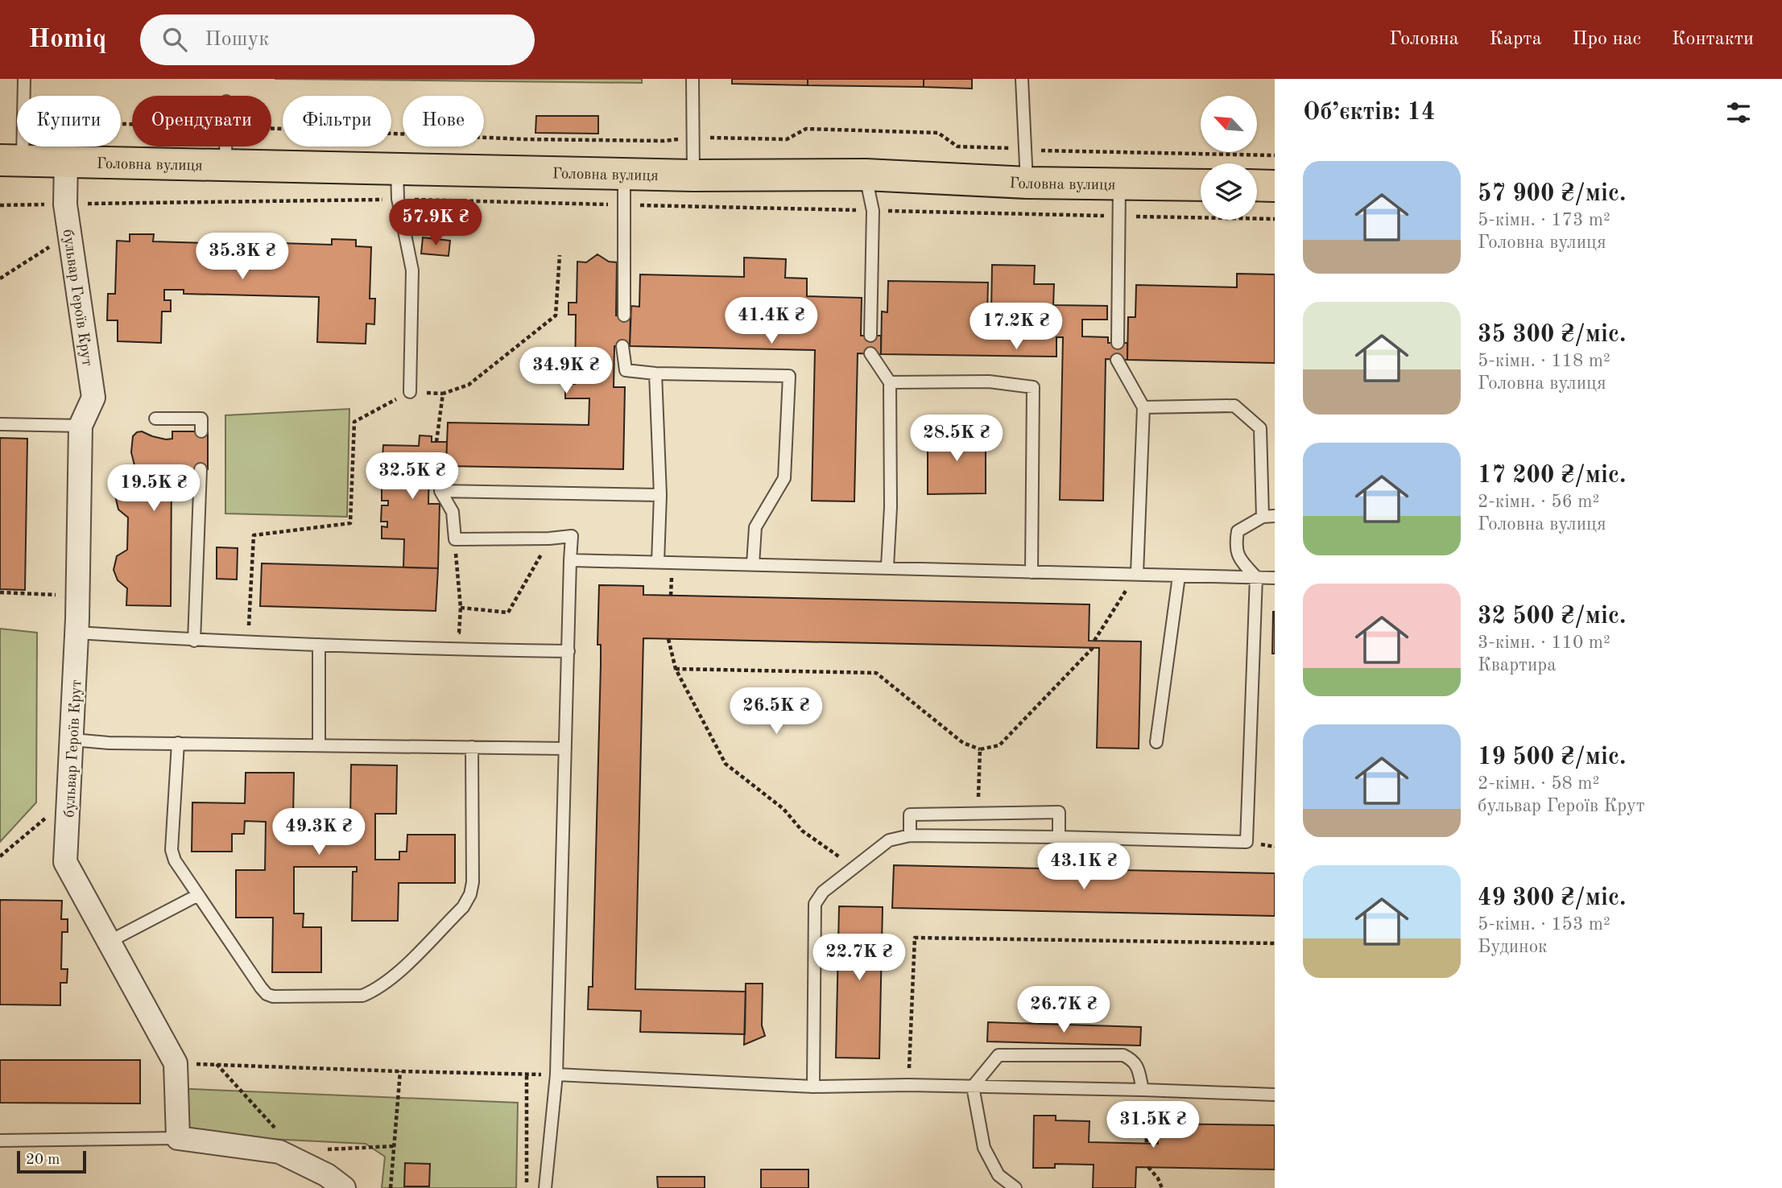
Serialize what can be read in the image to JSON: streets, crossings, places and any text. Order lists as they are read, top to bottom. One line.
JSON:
{"streets":{"main road":["Головна вулиця"],"street":["бульвар Героїв Крут"]},"crossings":[["Головна вулиця","бульвар Героїв Крут"]],"scale_bar":"20 m","north":"top left","page":{"header":"Homiq","search":"Пошук","nav":["Головна","Карта","Про нас","Контакти"],"heading":"Об’єктів: 14","chip":["Купити","Орендувати","Фільтри","Нове"],"list":[{"name":"57 900 ₴/міс.","note":"5-кімн. · 173 m² · Головна вулиця"},{"name":"35 300 ₴/міс.","note":"5-кімн. · 118 m² · Головна вулиця"},{"name":"17 200 ₴/міс.","note":"2-кімн. · 56 m² · Головна вулиця"},{"name":"32 500 ₴/міс.","note":"3-кімн. · 110 m² · Квартира"},{"name":"19 500 ₴/міс.","note":"2-кімн. · 58 m² · бульвар Героїв Крут"},{"name":"49 300 ₴/міс.","note":"5-кімн. · 153 m² · Будинок"}],"price":["57.9K ₴","35.3K ₴","41.4K ₴","17.2K ₴","34.9K ₴","28.5K ₴","32.5K ₴","19.5K ₴","26.5K ₴","49.3K ₴","43.1K ₴","22.7K ₴","26.7K ₴","31.5K ₴"],"scale":"20 m"}}
